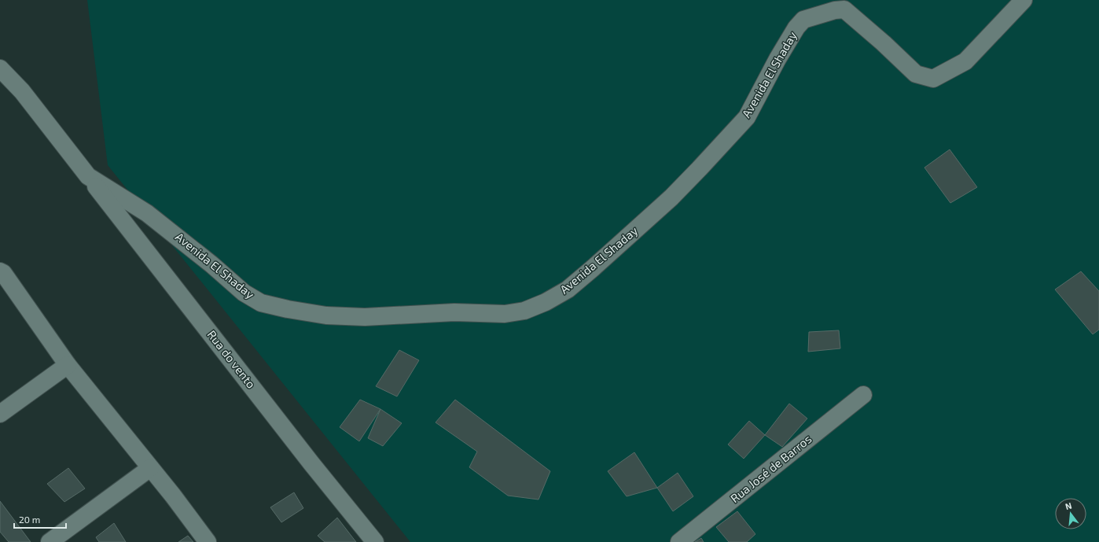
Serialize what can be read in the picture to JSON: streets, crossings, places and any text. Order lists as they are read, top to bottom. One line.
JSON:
{"streets":{"street":["Avenida El Shaday","Rua do vento","Rua José de Barros"]},"crossings":[["Avenida El Shaday","Rua do vento"]],"scale_bar":"20 m","north":"top"}
